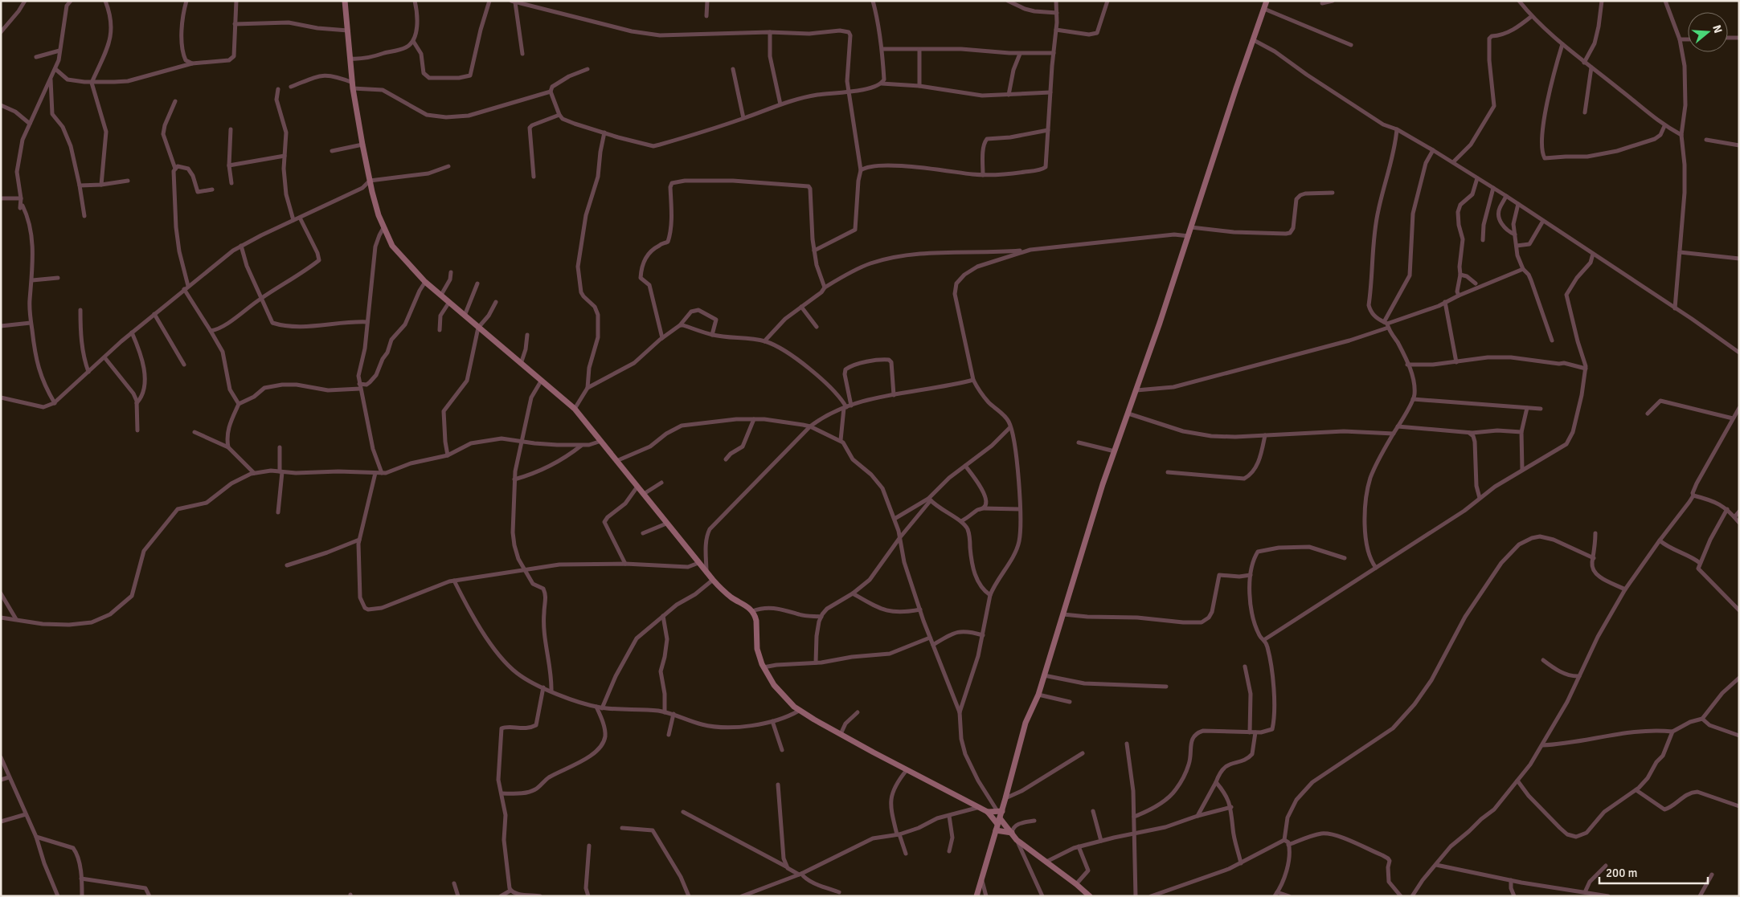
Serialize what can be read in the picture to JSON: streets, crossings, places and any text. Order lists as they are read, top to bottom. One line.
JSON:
{"scale_bar":"200 m","north":"right"}
